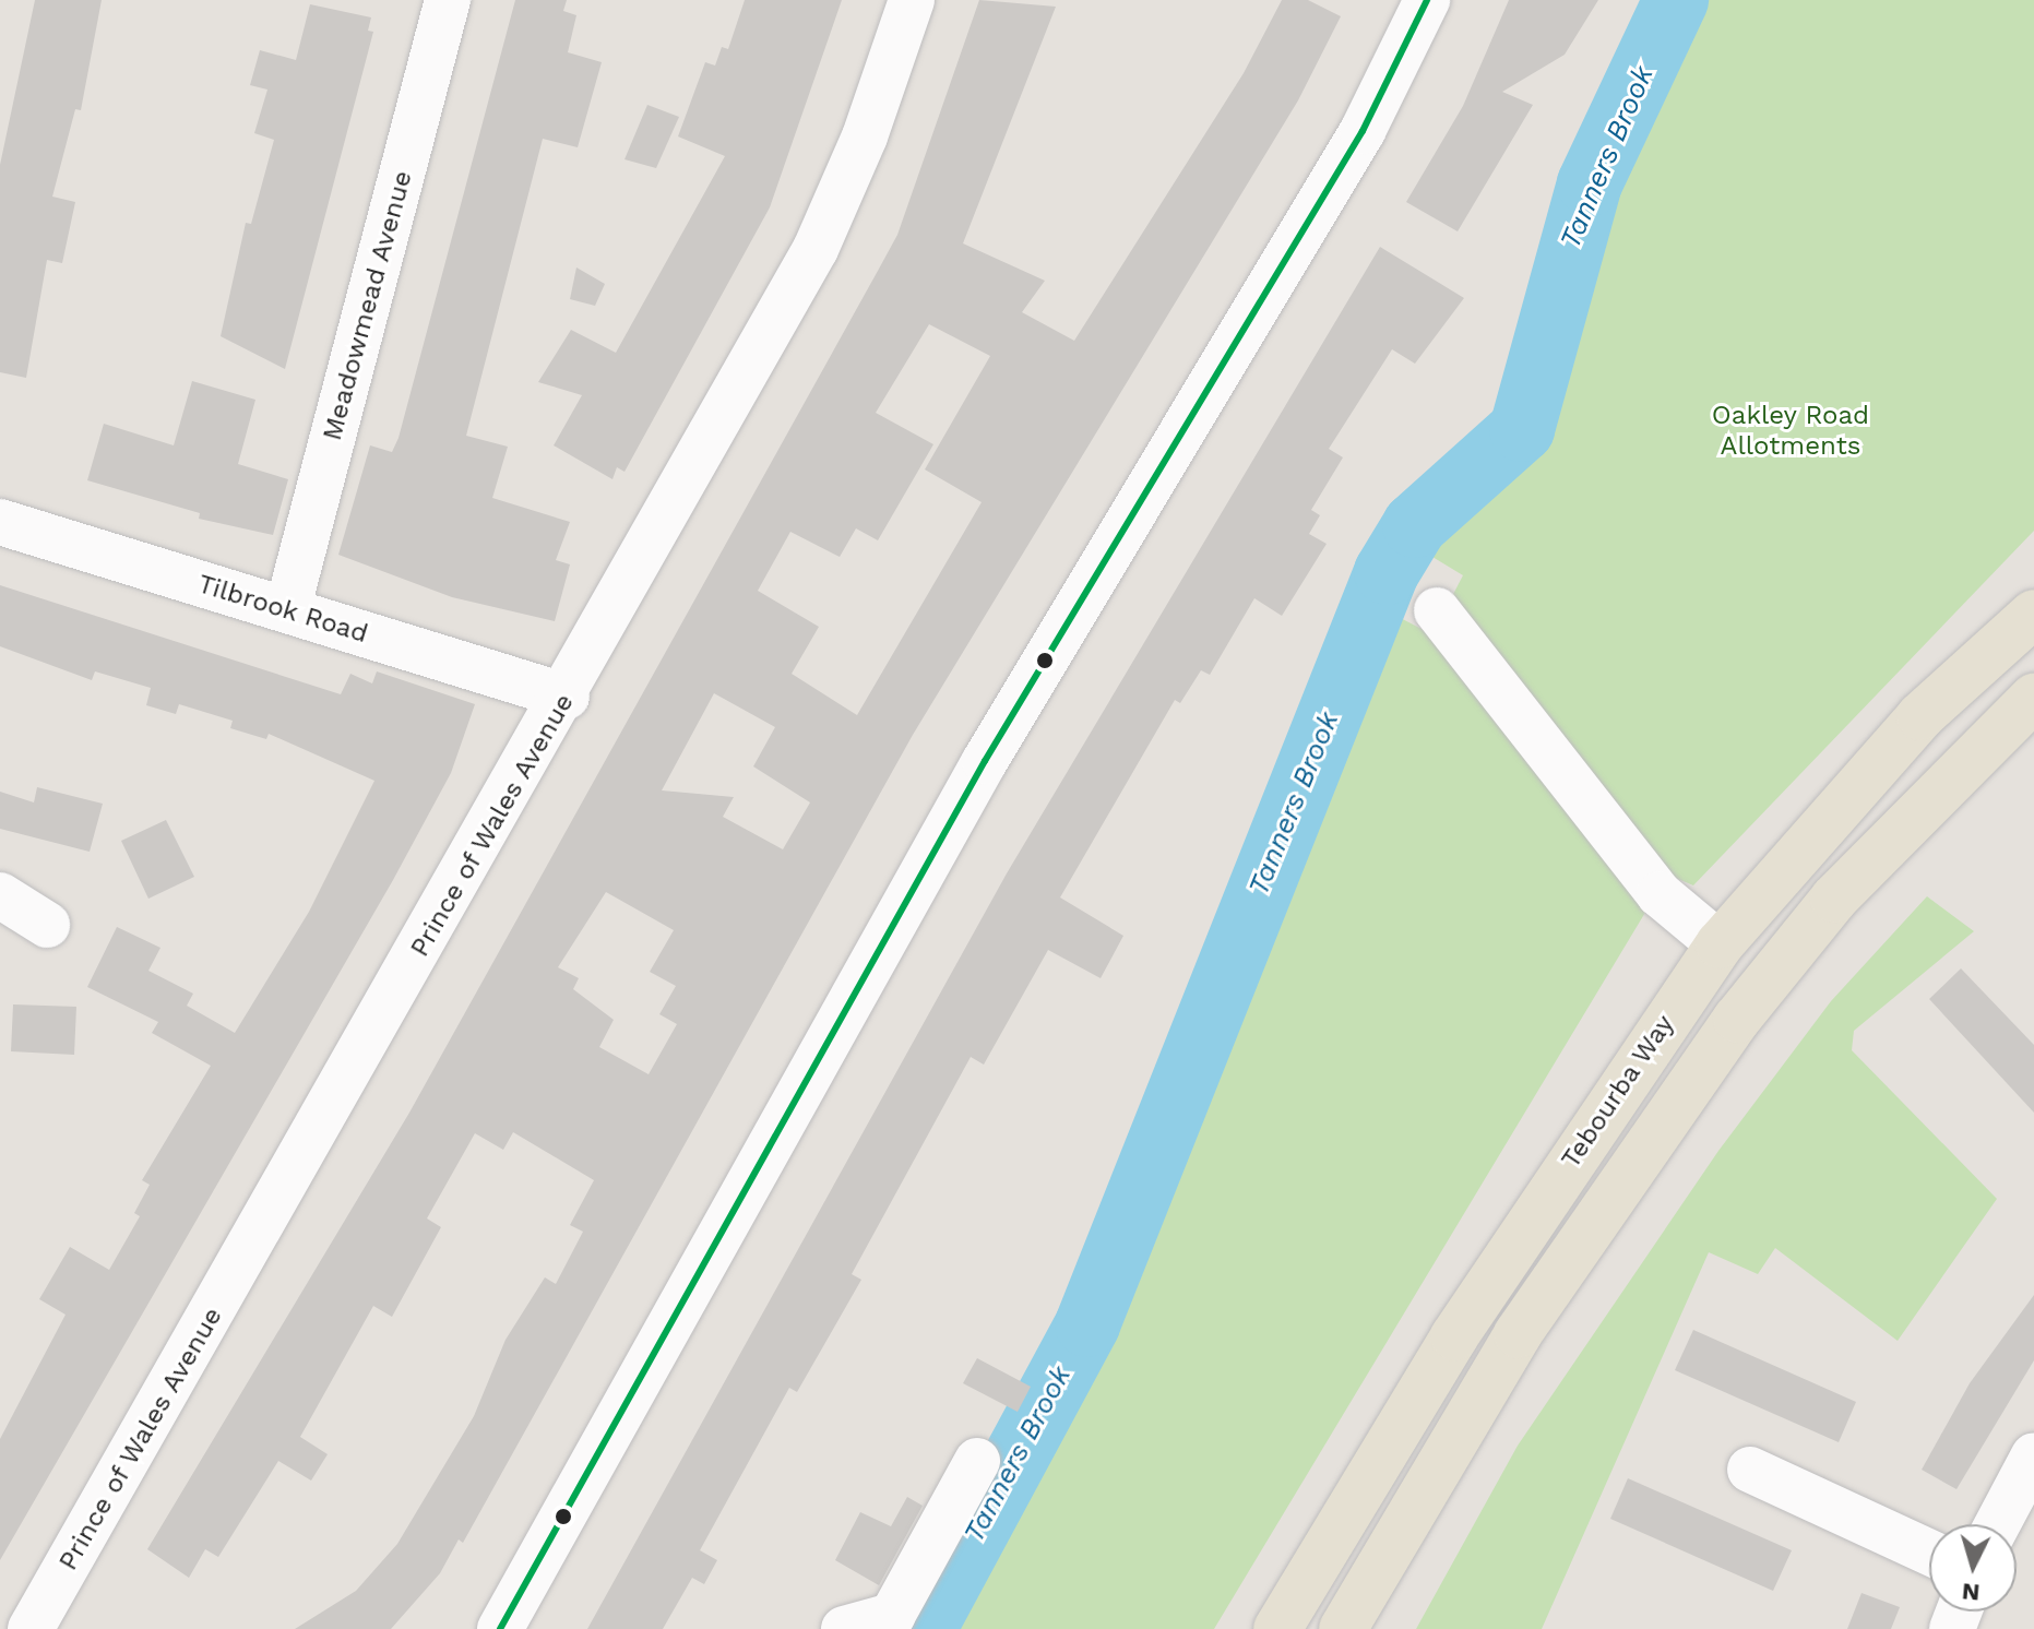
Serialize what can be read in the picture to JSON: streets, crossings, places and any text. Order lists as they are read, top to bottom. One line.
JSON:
{"streets":{"main road":["Tebourba Way"],"street":["Meadowmead Avenue","Tilbrook Road","Prince of Wales Avenue"]},"crossings":[["Meadowmead Avenue","Tilbrook Road"],["Tilbrook Road","Prince of Wales Avenue"]],"water":["Tanners Brook"],"parks":["Oakley Road Allotments"],"north":"bottom"}
